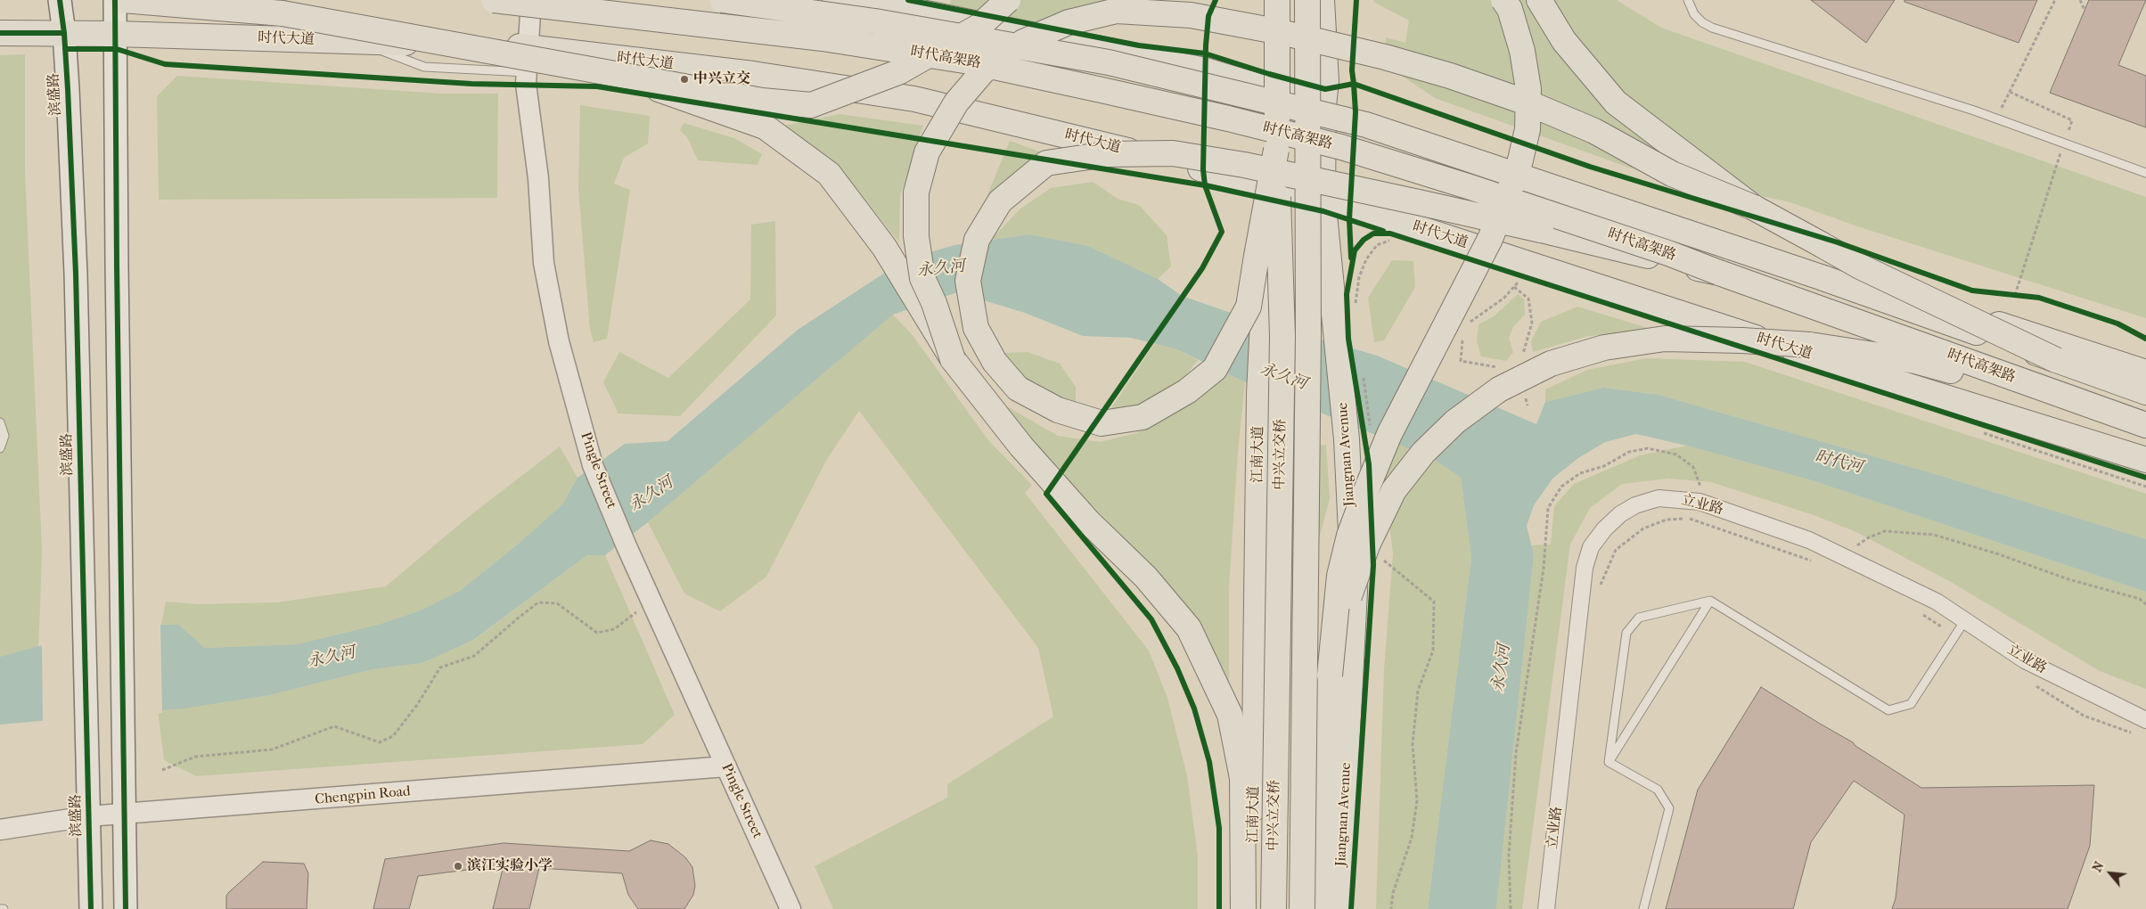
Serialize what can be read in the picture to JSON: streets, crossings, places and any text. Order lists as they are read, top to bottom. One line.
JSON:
{"streets":{"main road":["时代大道","时代高架路","滨盛路","江南大道","中兴立交桥","Jiangnan Avenue"],"street":["Pingle Street","立业路","Chengpin Road"]},"crossings":[["时代大道","滨盛路"],["时代大道","江南大道"],["时代大道","Jiangnan Avenue"],["时代大道","Pingle Street"],["滨盛路","Chengpin Road"],["Pingle Street","Chengpin Road"]],"water":["永久河","时代河"],"places":["中兴立交","滨江实验小学"],"north":"top left"}
